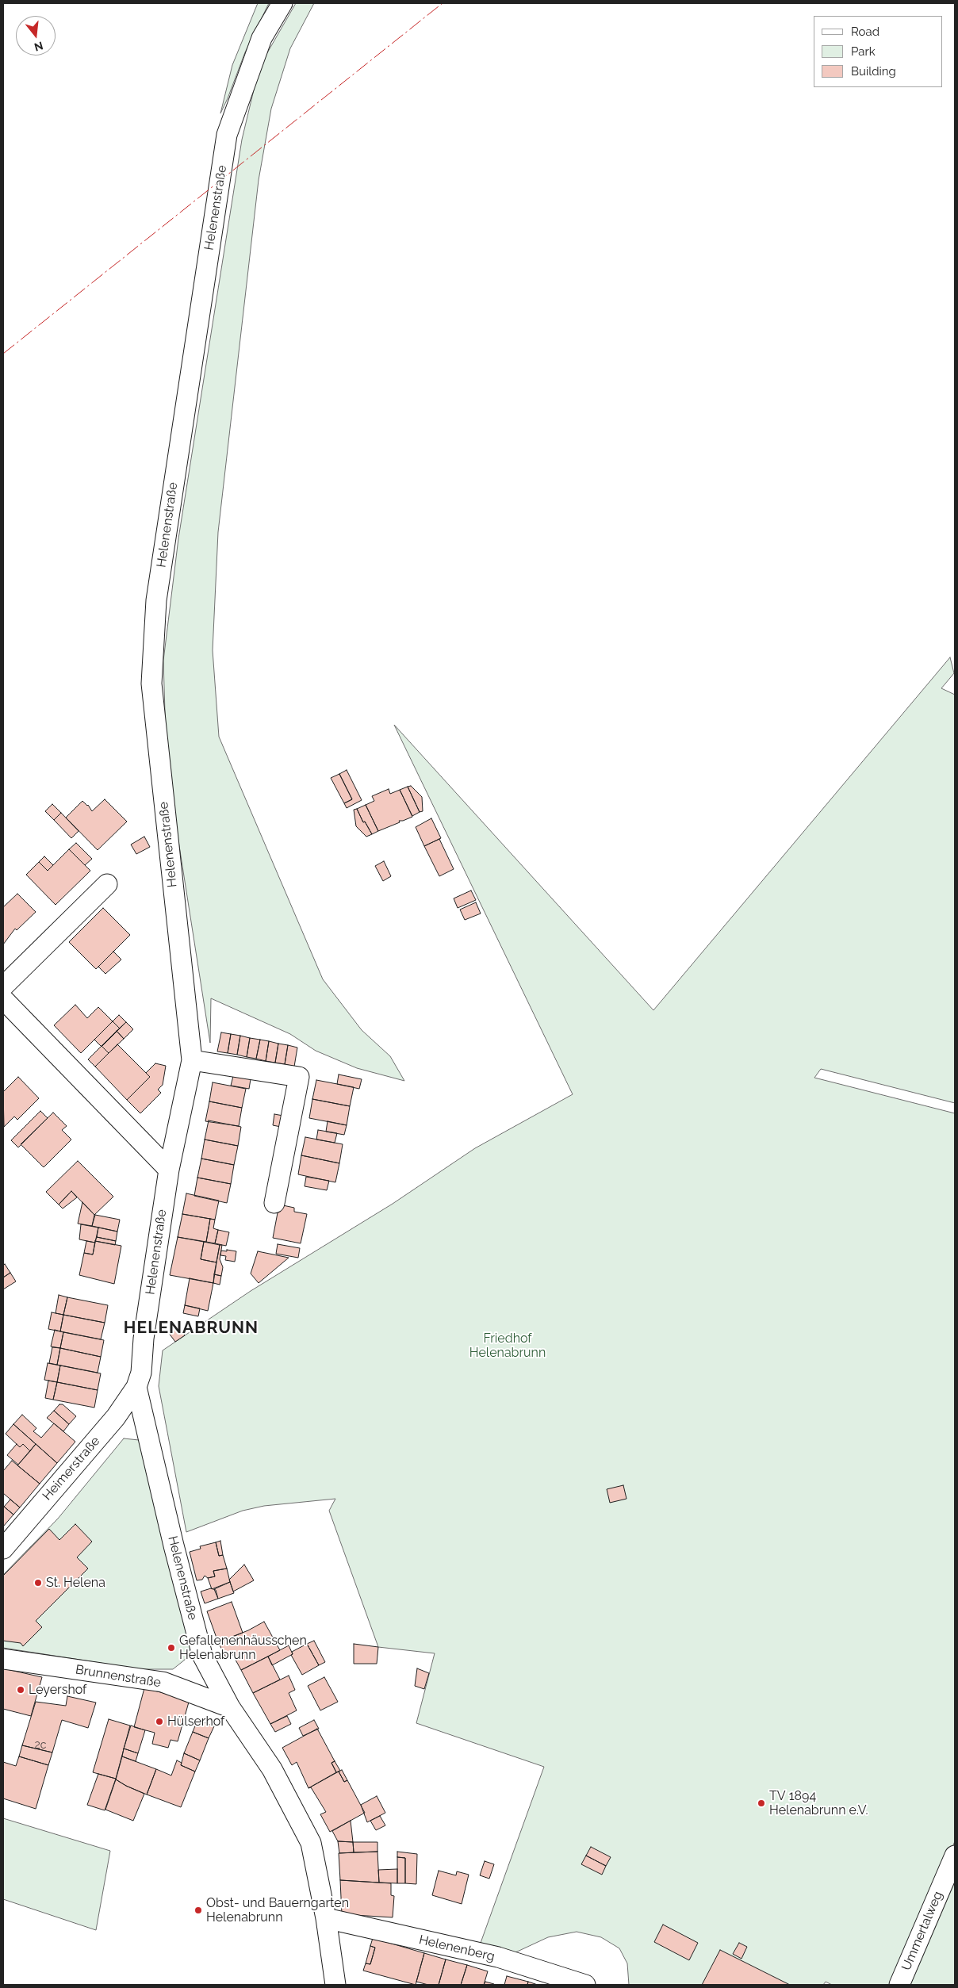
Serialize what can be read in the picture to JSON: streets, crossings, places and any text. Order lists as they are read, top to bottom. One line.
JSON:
{"streets":{"street":["Helenenstraße","Heimerstraße","Brunnenstraße","Ummertalweg","Helenenberg"]},"crossings":[["Helenenstraße","Heimerstraße"],["Helenenstraße","Brunnenstraße"],["Helenenstraße","Helenenberg"]],"districts":["HELENABRUNN"],"parks":["Friedhof Helenabrunn"],"places":["St. Helena","Gefallenenhäusschen Helenabrunn","Leyershof","Hülserhof","TV 1894 Helenabrunn e.V.","Obst- und Bauerngarten Helenabrunn"],"house_numbers":["2c"],"legend":["Road","Park","Building"],"north":"bottom"}
